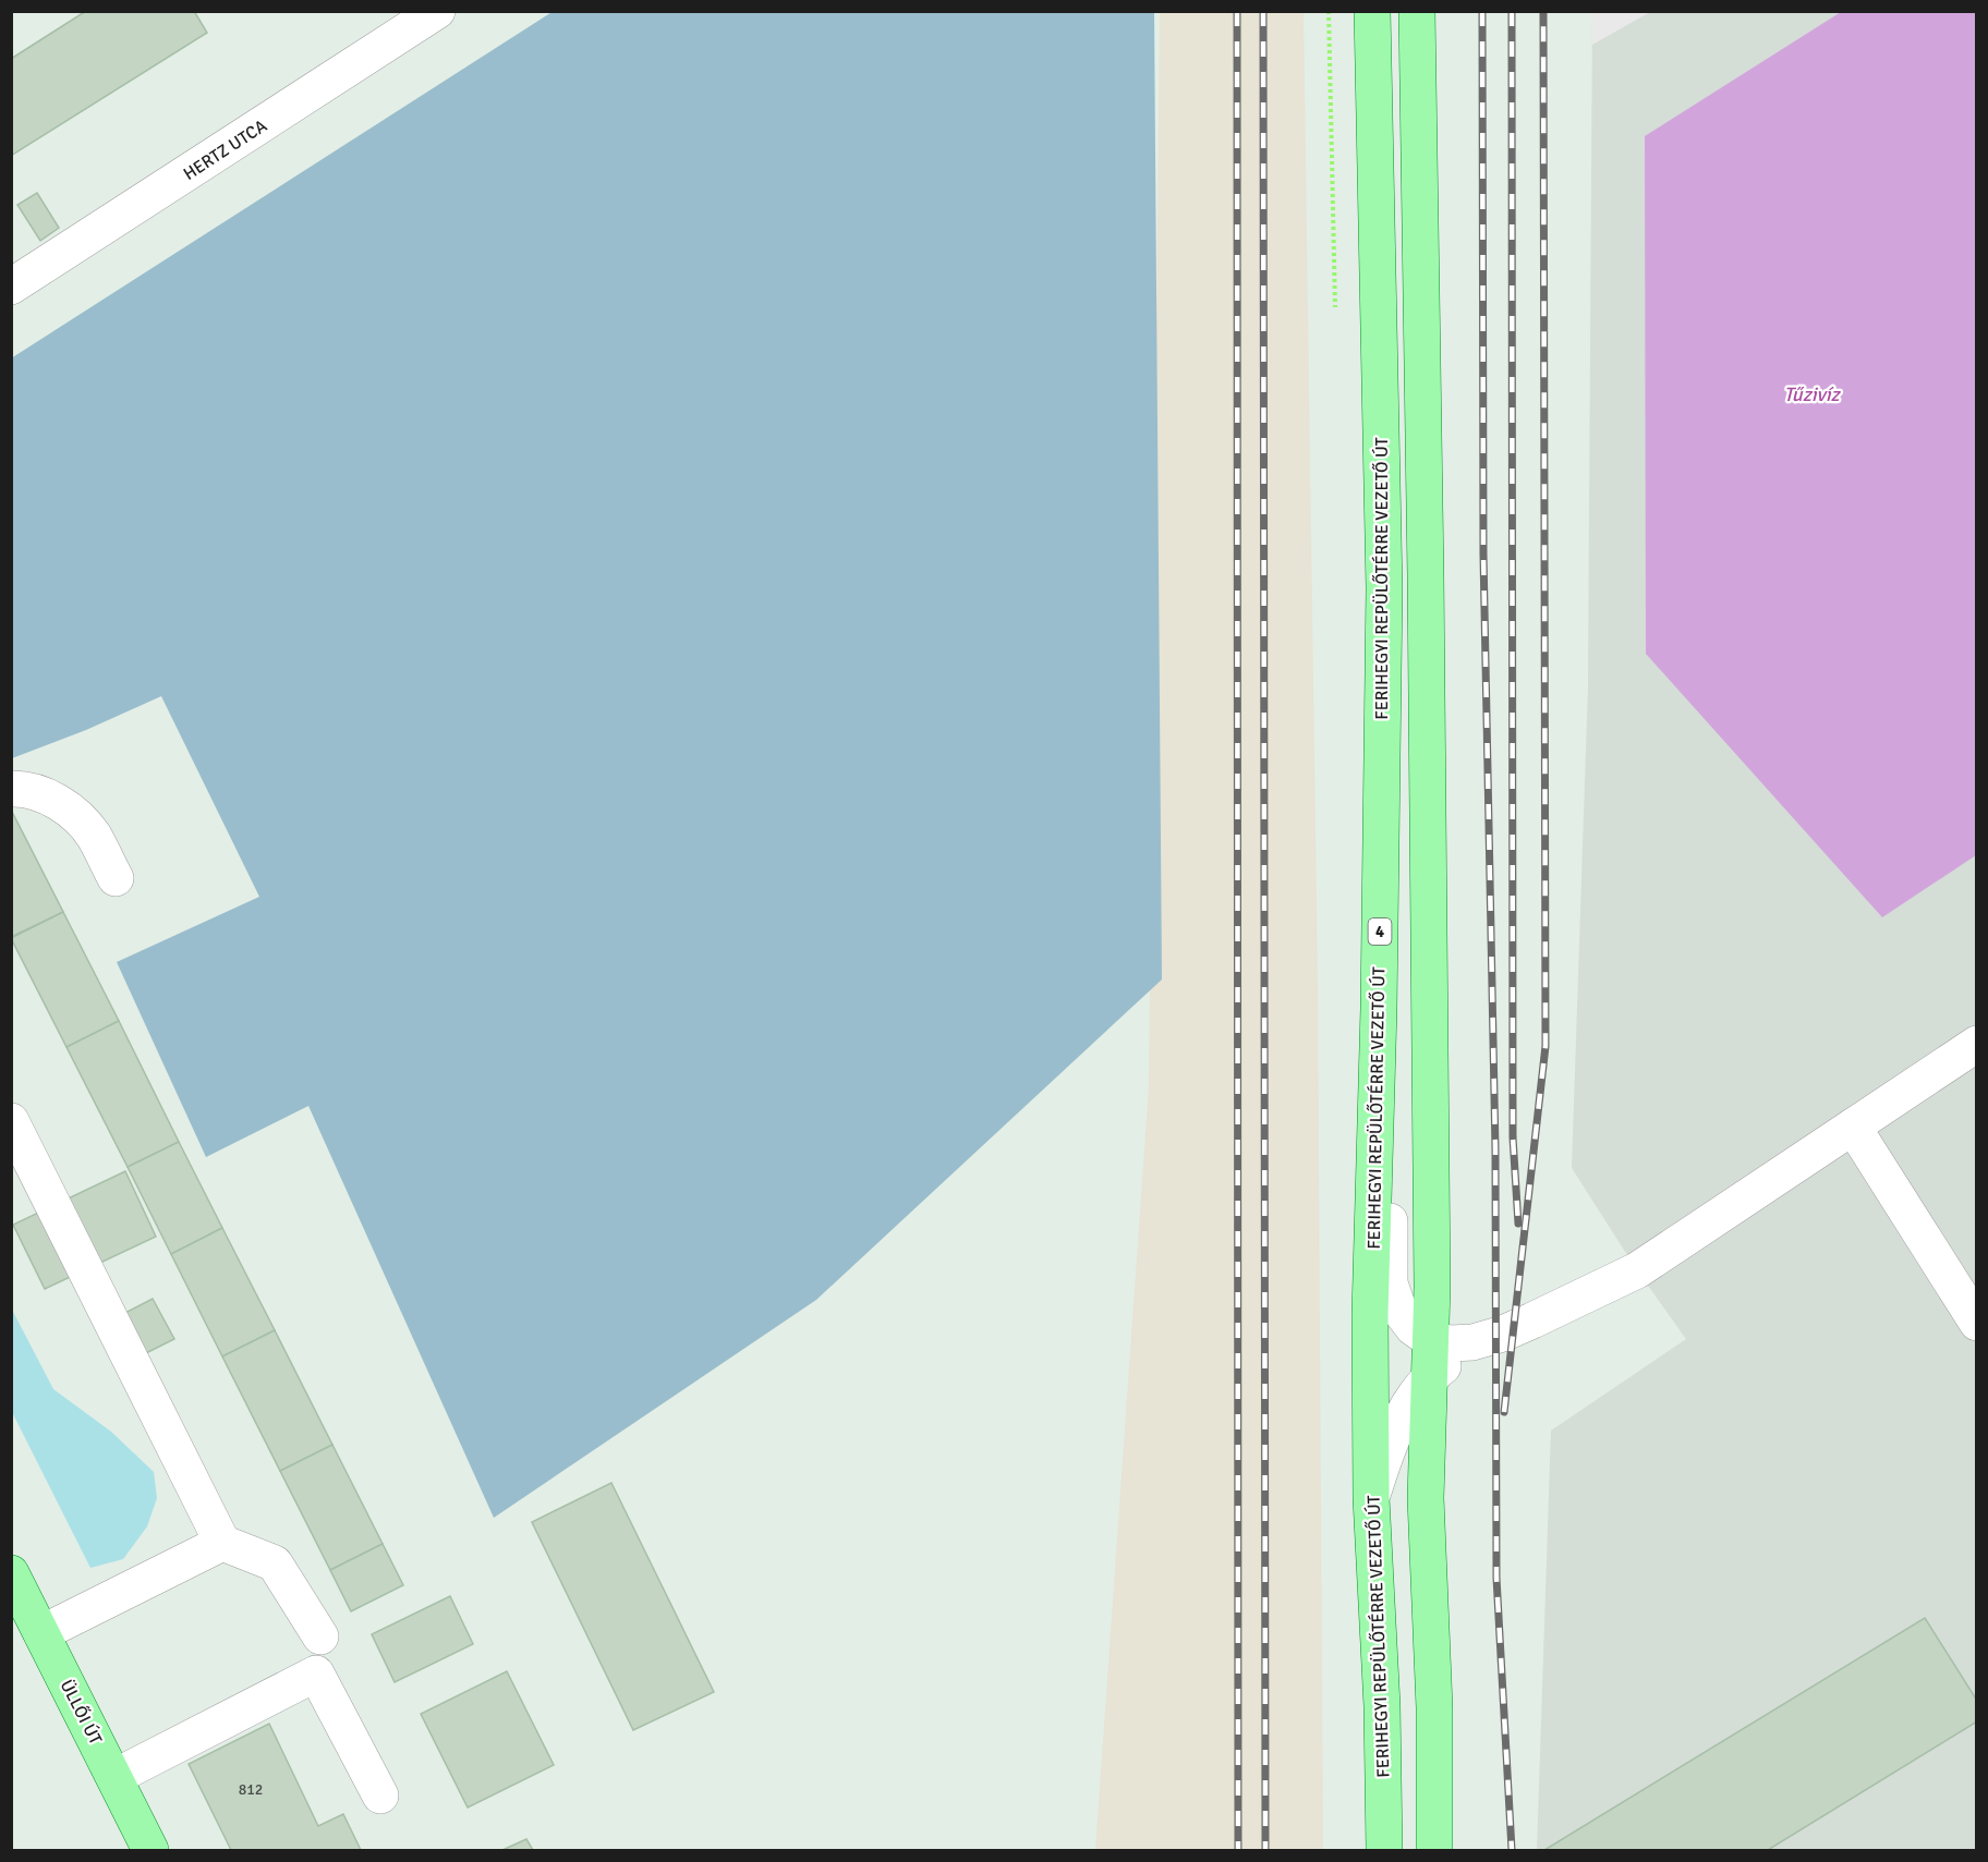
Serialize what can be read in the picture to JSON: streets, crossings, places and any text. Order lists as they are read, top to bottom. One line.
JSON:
{"streets":{"main road":["FERIHEGYI REPÜLŐTÉRRE VEZETŐ ÚT","4","ÜLLŐI ÚT"],"street":["HERTZ UTCA"]},"water":["Tűzivíz"],"house_numbers":["812"]}
